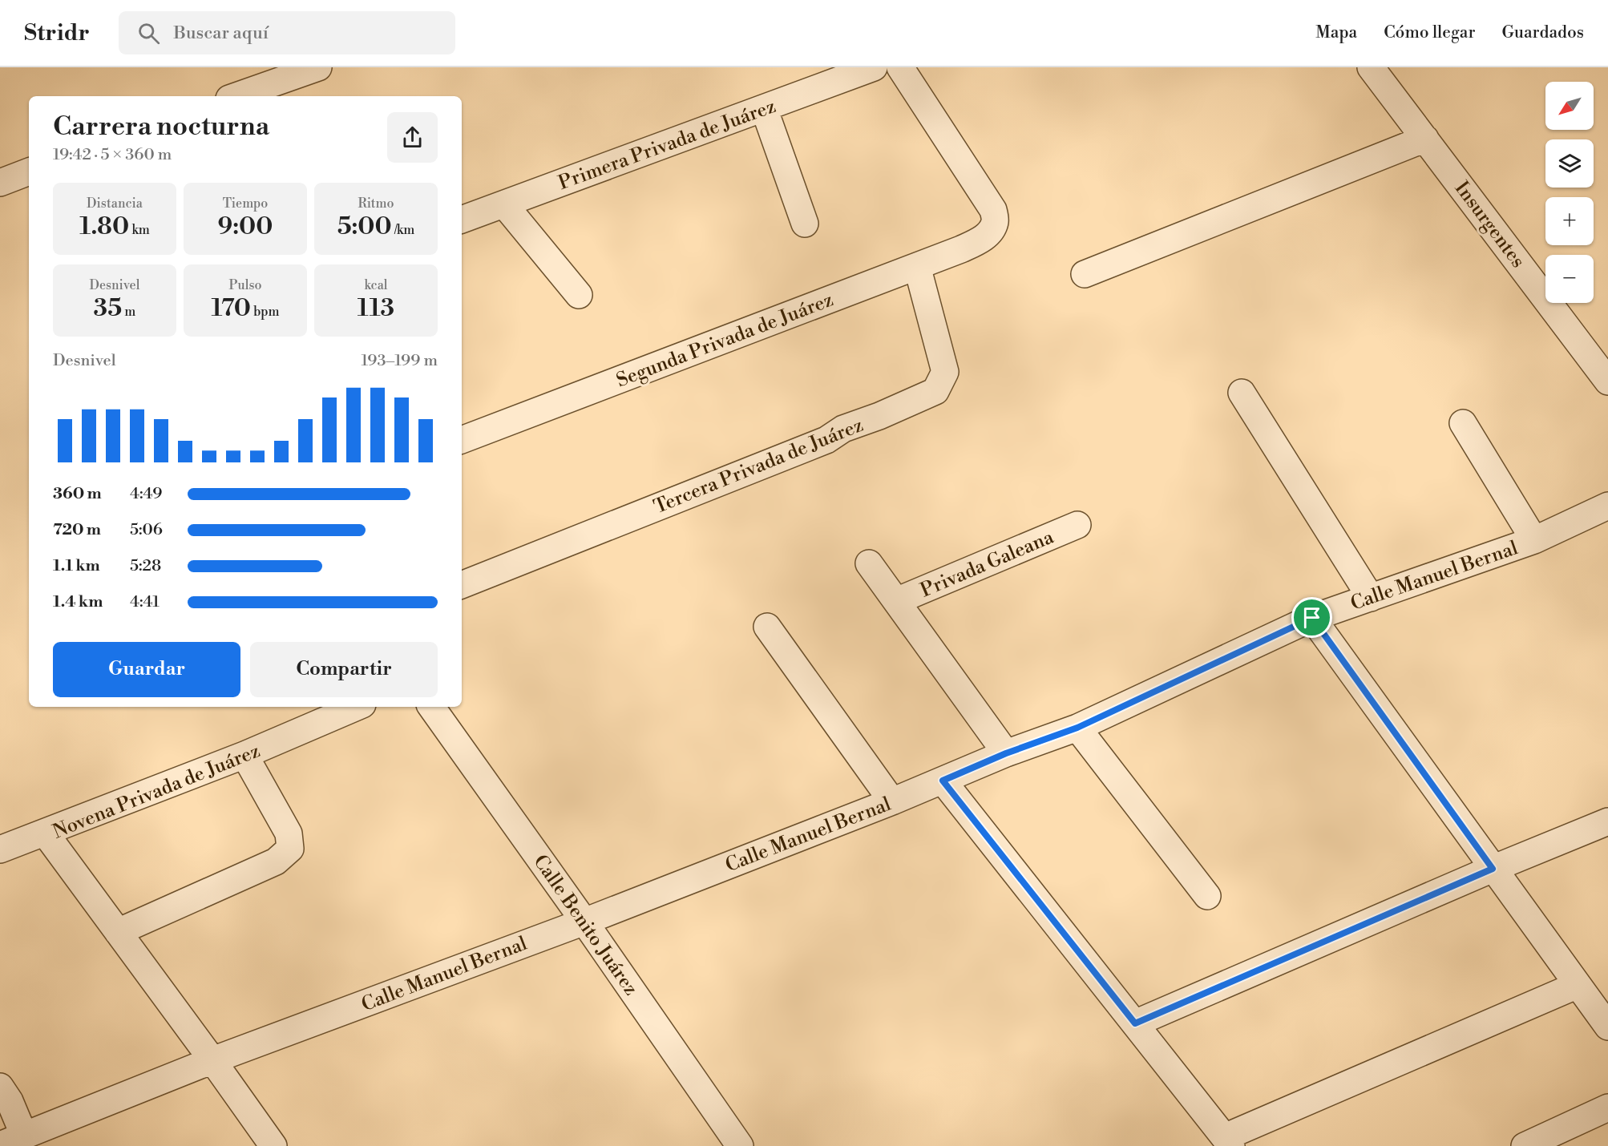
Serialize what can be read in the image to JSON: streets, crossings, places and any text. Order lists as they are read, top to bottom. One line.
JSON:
{"streets":{"street":["Primera Privada de Juárez","Insurgentes","Segunda Privada de Juárez","Tercera Privada de Juárez","Privada Galeana","Calle Manuel Bernal","Novena Privada de Juárez","Calle Benito Juárez"]},"crossings":[["Segunda Privada de Juárez","Tercera Privada de Juárez"],["Privada Galeana","Calle Manuel Bernal"],["Calle Manuel Bernal","Novena Privada de Juárez"],["Calle Manuel Bernal","Calle Benito Juárez"]],"north":"bottom left","page":{"header":"Stridr","search":"Buscar aquí","nav":["Mapa","Cómo llegar","Guardados"],"map_buttons":["+","−"],"heading":["Carrera nocturna","19:42 · 5 × 360 m"],"stats":[["Distancia","1.80 km"],["Tiempo","9:00"],["Ritmo","5:00 /km"],["Desnivel","35 m"],["Pulso","170 bpm"],["kcal","113"]],"chart":["Desnivel","193–199 m"],"list":[{"name":"360 m","note":"4:49"},{"name":"720 m","note":"5:06"},{"name":"1.1 km","note":"5:28"},{"name":"1.4 km","note":"4:41"}],"buttons":["Guardar","Compartir"]}}
